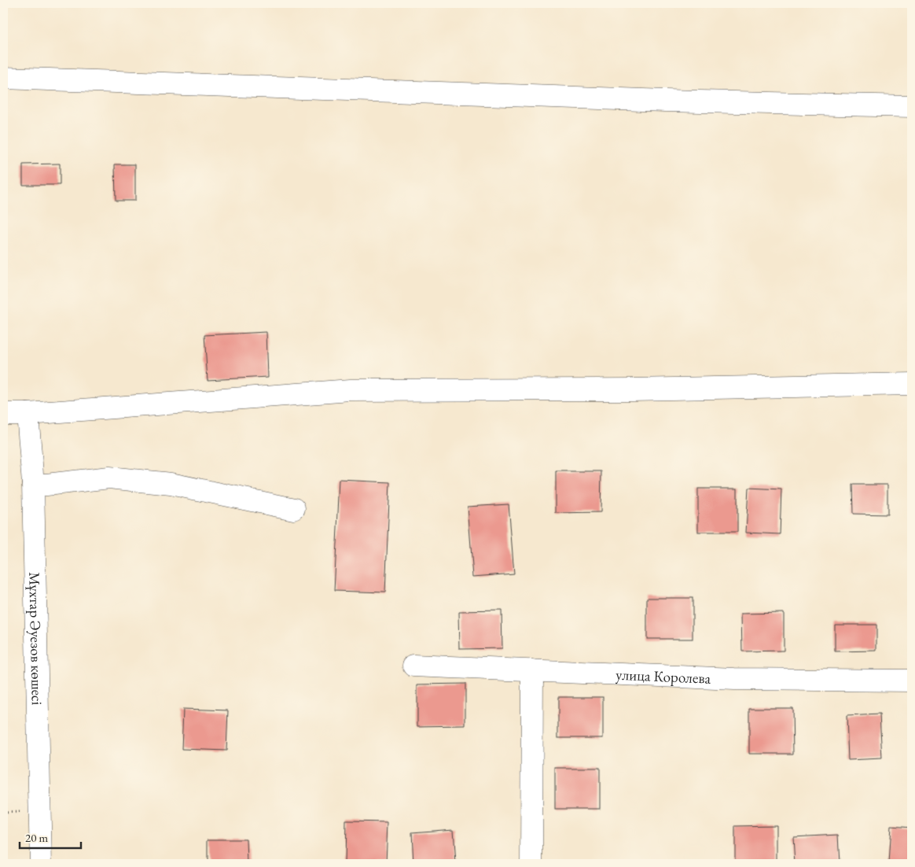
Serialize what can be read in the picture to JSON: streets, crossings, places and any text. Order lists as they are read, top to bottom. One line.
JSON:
{"streets":{"street":["Мұхтар Әуезов көшесі","улица Королева"]},"scale_bar":"20 m"}
